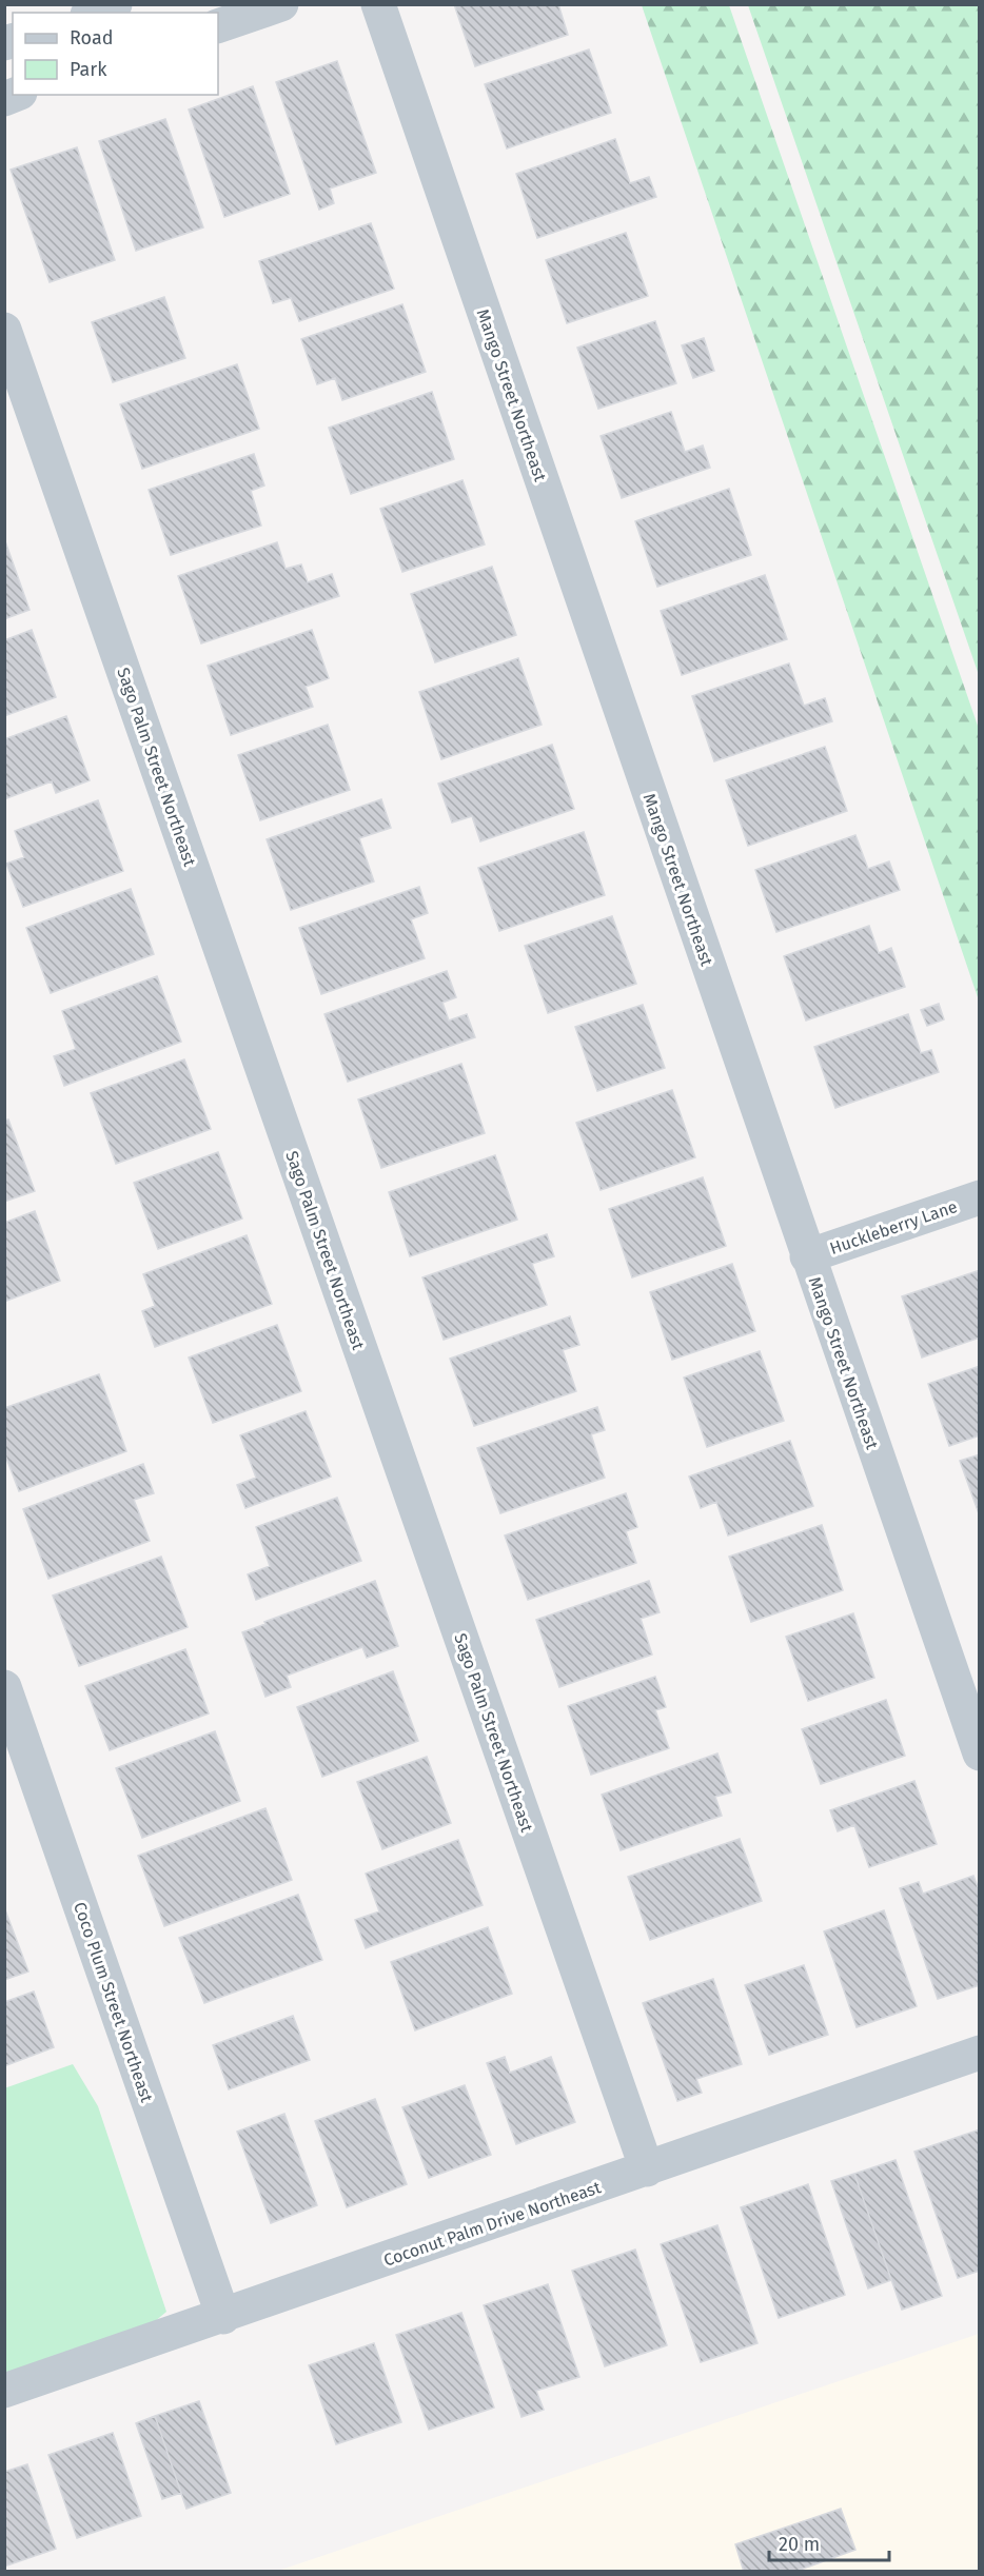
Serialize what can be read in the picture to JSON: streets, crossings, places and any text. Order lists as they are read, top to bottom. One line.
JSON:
{"streets":{"street":["Mango Street Northeast","Sago Palm Street Northeast","Huckleberry Lane","Coco Plum Street Northeast","Coconut Palm Drive Northeast"]},"crossings":[["Mango Street Northeast","Huckleberry Lane"],["Sago Palm Street Northeast","Coconut Palm Drive Northeast"],["Coco Plum Street Northeast","Coconut Palm Drive Northeast"]],"legend":["Road","Park"],"scale_bar":"20 m"}
